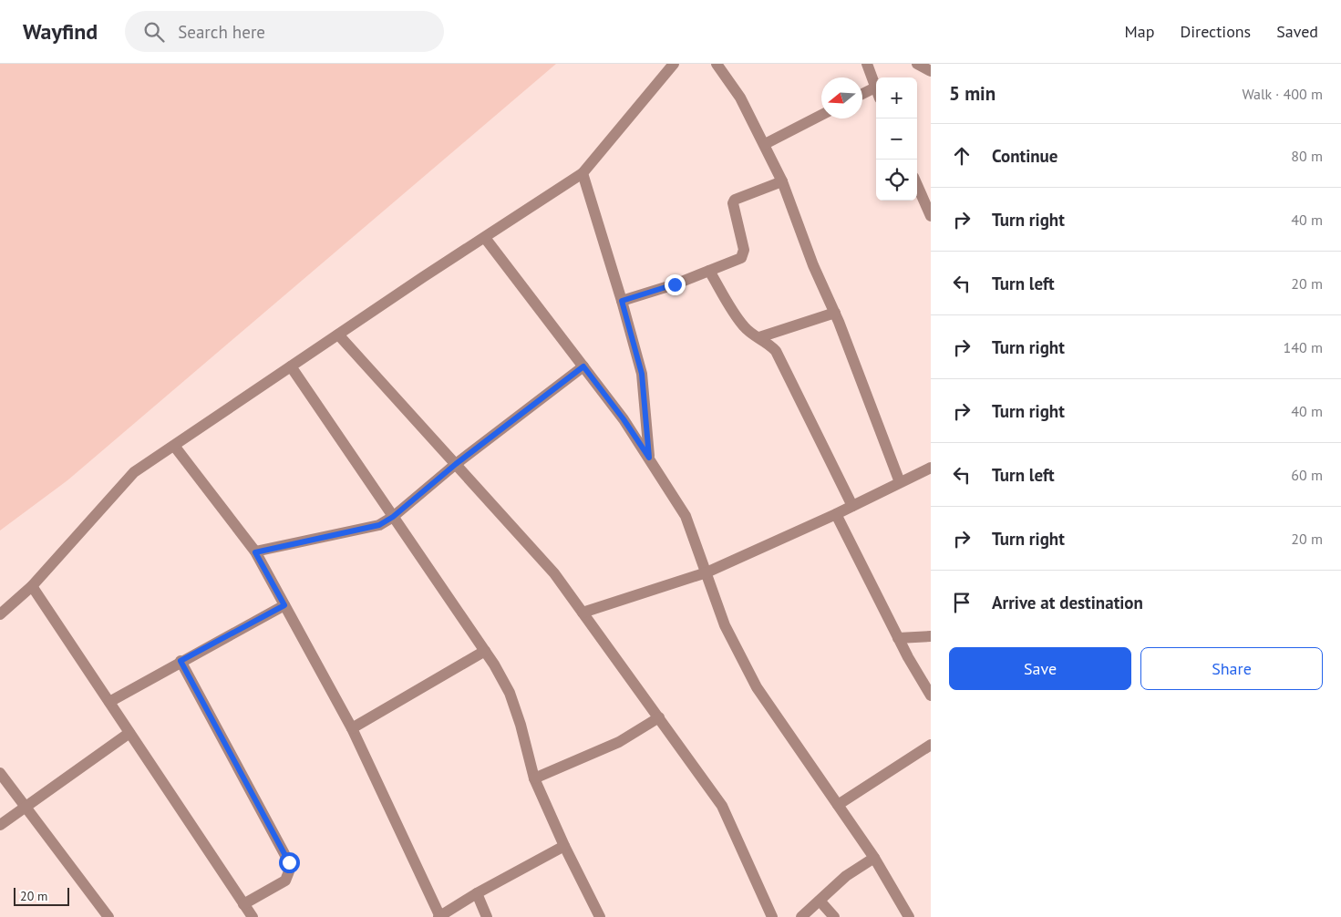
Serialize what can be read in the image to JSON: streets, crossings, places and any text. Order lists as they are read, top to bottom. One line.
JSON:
{"scale_bar":"20 m","north":"left","page":{"header":"Wayfind","search":"Search here","nav":["Map","Directions","Saved"],"heading":["5 min","Walk · 400 m"],"map_buttons":["+","−"],"list":[["Continue","80 m"],["Turn right","40 m"],["Turn left","20 m"],["Turn right","140 m"],["Turn right","40 m"],["Turn left","60 m"],["Turn right","20 m"],"Arrive at destination"],"buttons":["Save","Share"],"scale":"20 m"}}
